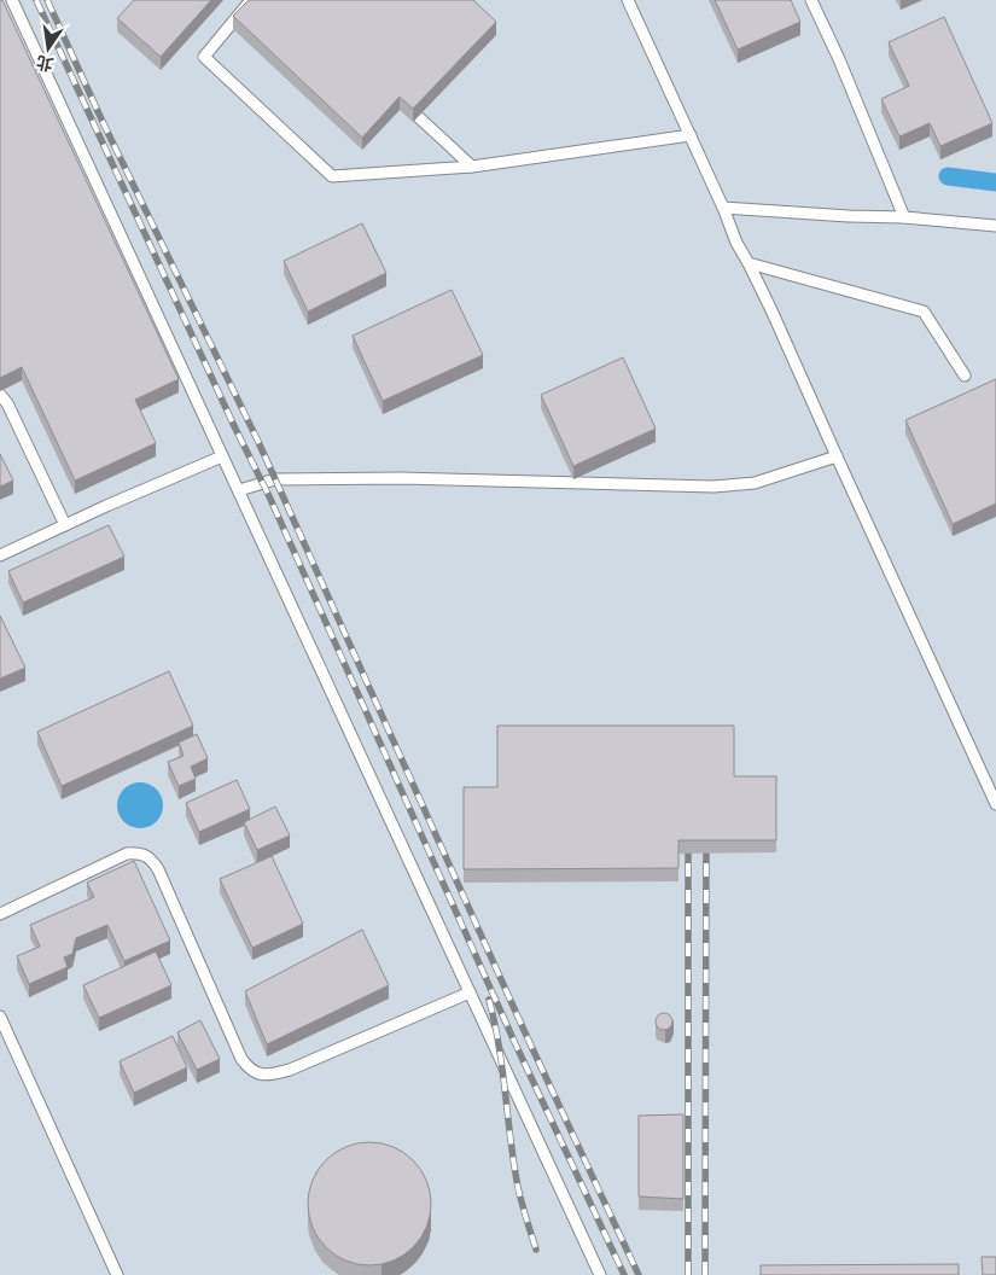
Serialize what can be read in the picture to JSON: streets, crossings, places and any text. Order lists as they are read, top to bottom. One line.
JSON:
{"north":"bottom"}
